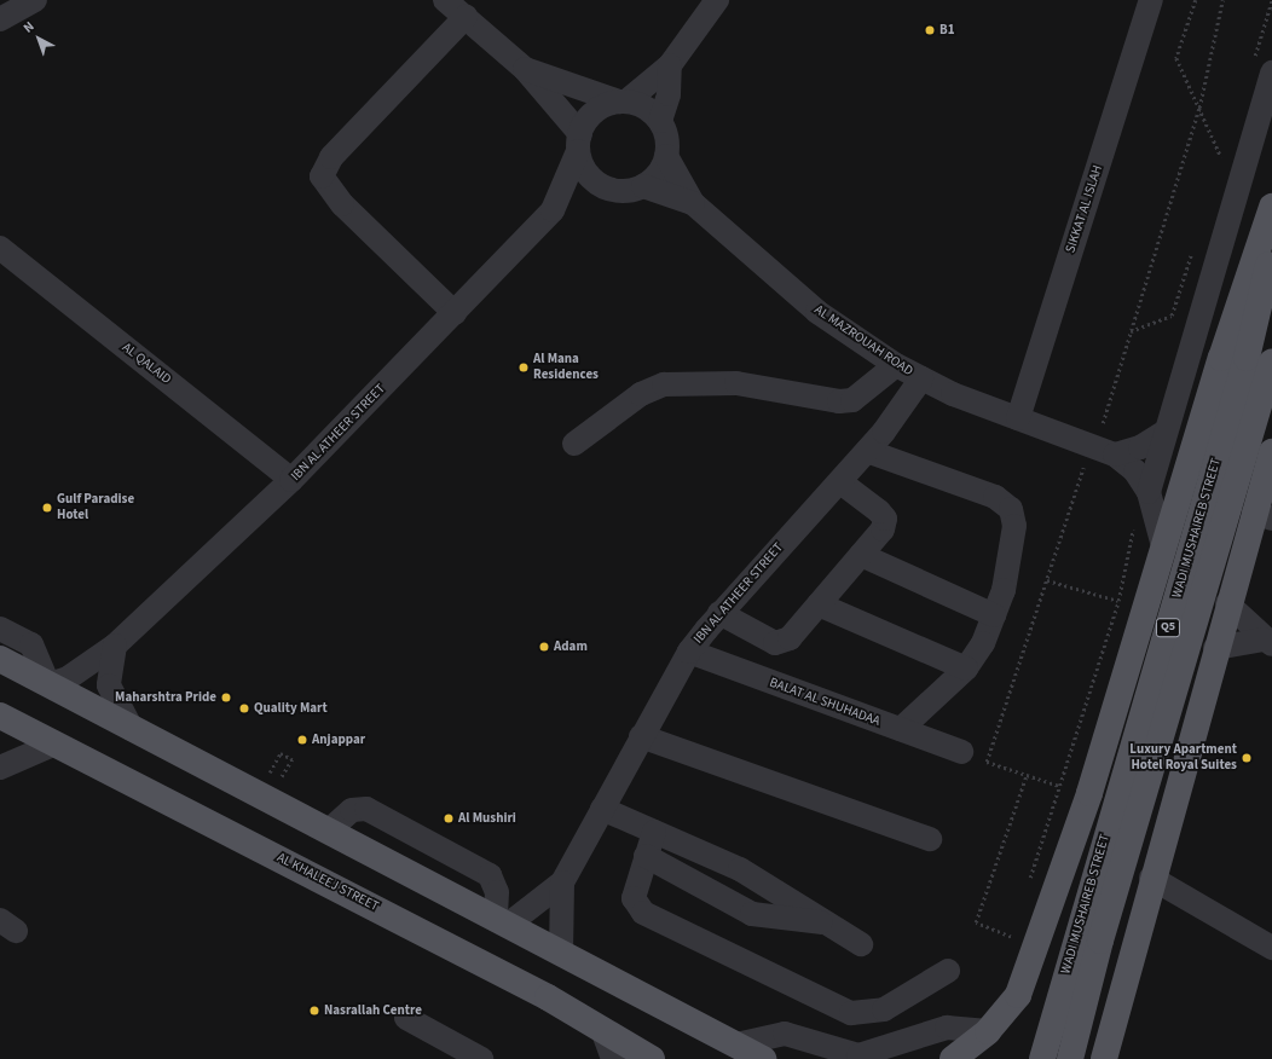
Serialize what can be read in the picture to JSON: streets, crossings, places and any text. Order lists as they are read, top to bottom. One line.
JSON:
{"streets":{"main road":["WADI MUSHAIREB STREET","Q5","AL KHALEEJ STREET"],"street":["SIKKAT AL ISLAH","AL MAZROUAH ROAD","AL QALAID","IBN AL ATHEER STREET","BALAT AL SHUHADAA"]},"crossings":[["SIKKAT AL ISLAH","AL MAZROUAH ROAD"],["AL MAZROUAH ROAD","IBN AL ATHEER STREET"],["AL MAZROUAH ROAD","WADI MUSHAIREB STREET"],["AL QALAID","IBN AL ATHEER STREET"],["IBN AL ATHEER STREET","BALAT AL SHUHADAA"]],"places":["B1","Al Mana Residences","Gulf Paradise Hotel","Adam","Maharshtra Pride","Quality Mart","Anjappar","Luxury Apartment Hotel Royal Suites","Al Mushiri","Nasrallah Centre"],"north":"top left"}
